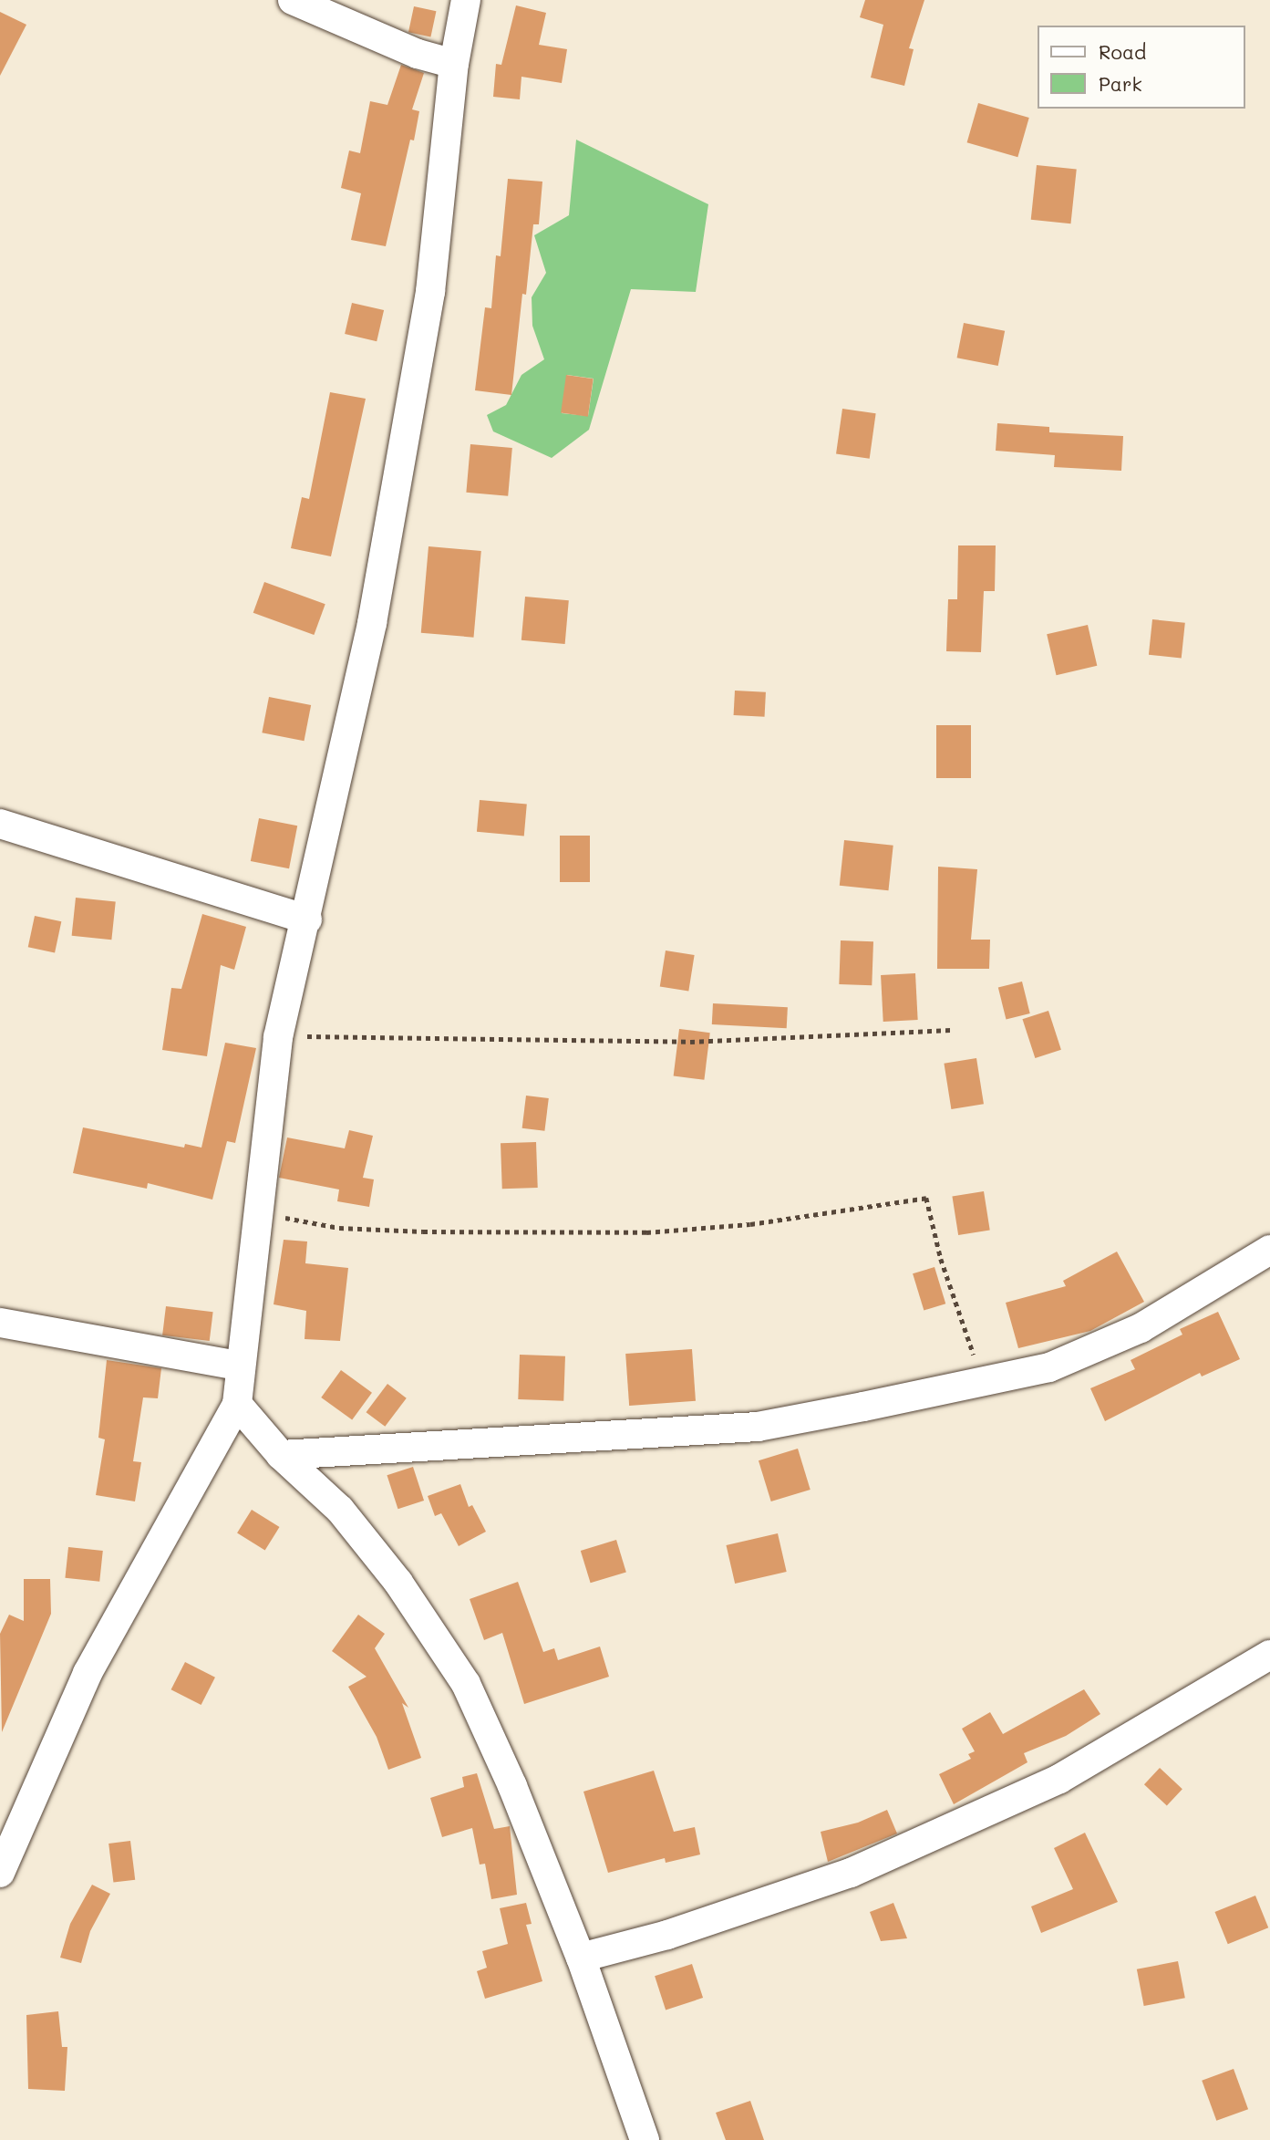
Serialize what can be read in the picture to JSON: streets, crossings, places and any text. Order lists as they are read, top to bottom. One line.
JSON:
{"legend":["Road","Park"]}
